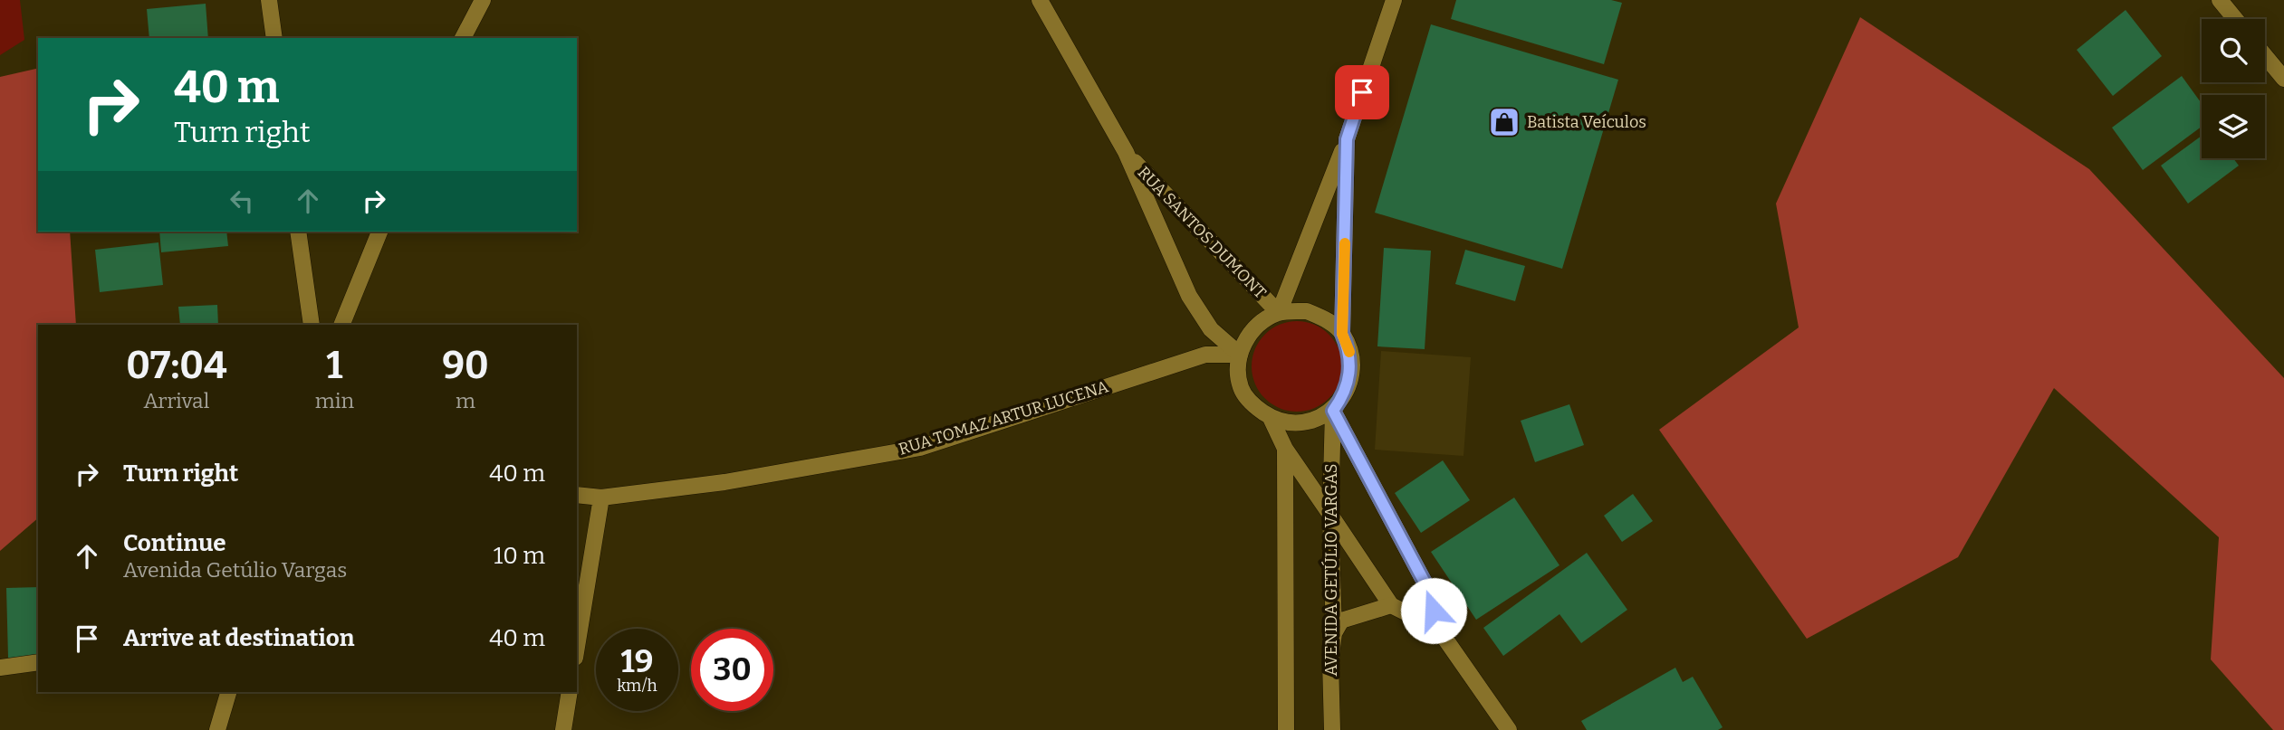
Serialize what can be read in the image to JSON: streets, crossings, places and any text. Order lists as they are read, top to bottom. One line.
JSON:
{"streets":{"main road":["RUA SANTOS DUMONT","RUA TOMAZ ARTUR LUCENA","AVENIDA GETÚLIO VARGAS"]},"crossings":[["RUA SANTOS DUMONT","RUA TOMAZ ARTUR LUCENA"],["RUA SANTOS DUMONT","AVENIDA GETÚLIO VARGAS"],["RUA TOMAZ ARTUR LUCENA","AVENIDA GETÚLIO VARGAS"]],"places":{"shop":["Batista Veículos"]},"page":{"turn":["40 m","Turn right"],"eta":["07:04","Arrival","1","min","90","m"],"list":[{"name":"Turn right","value":"40 m"},{"name":"Continue","note":"Avenida Getúlio Vargas","value":"10 m"},{"name":"Arrive at destination","value":"40 m"}],"speed":"19 km/h","limit":"30"}}
